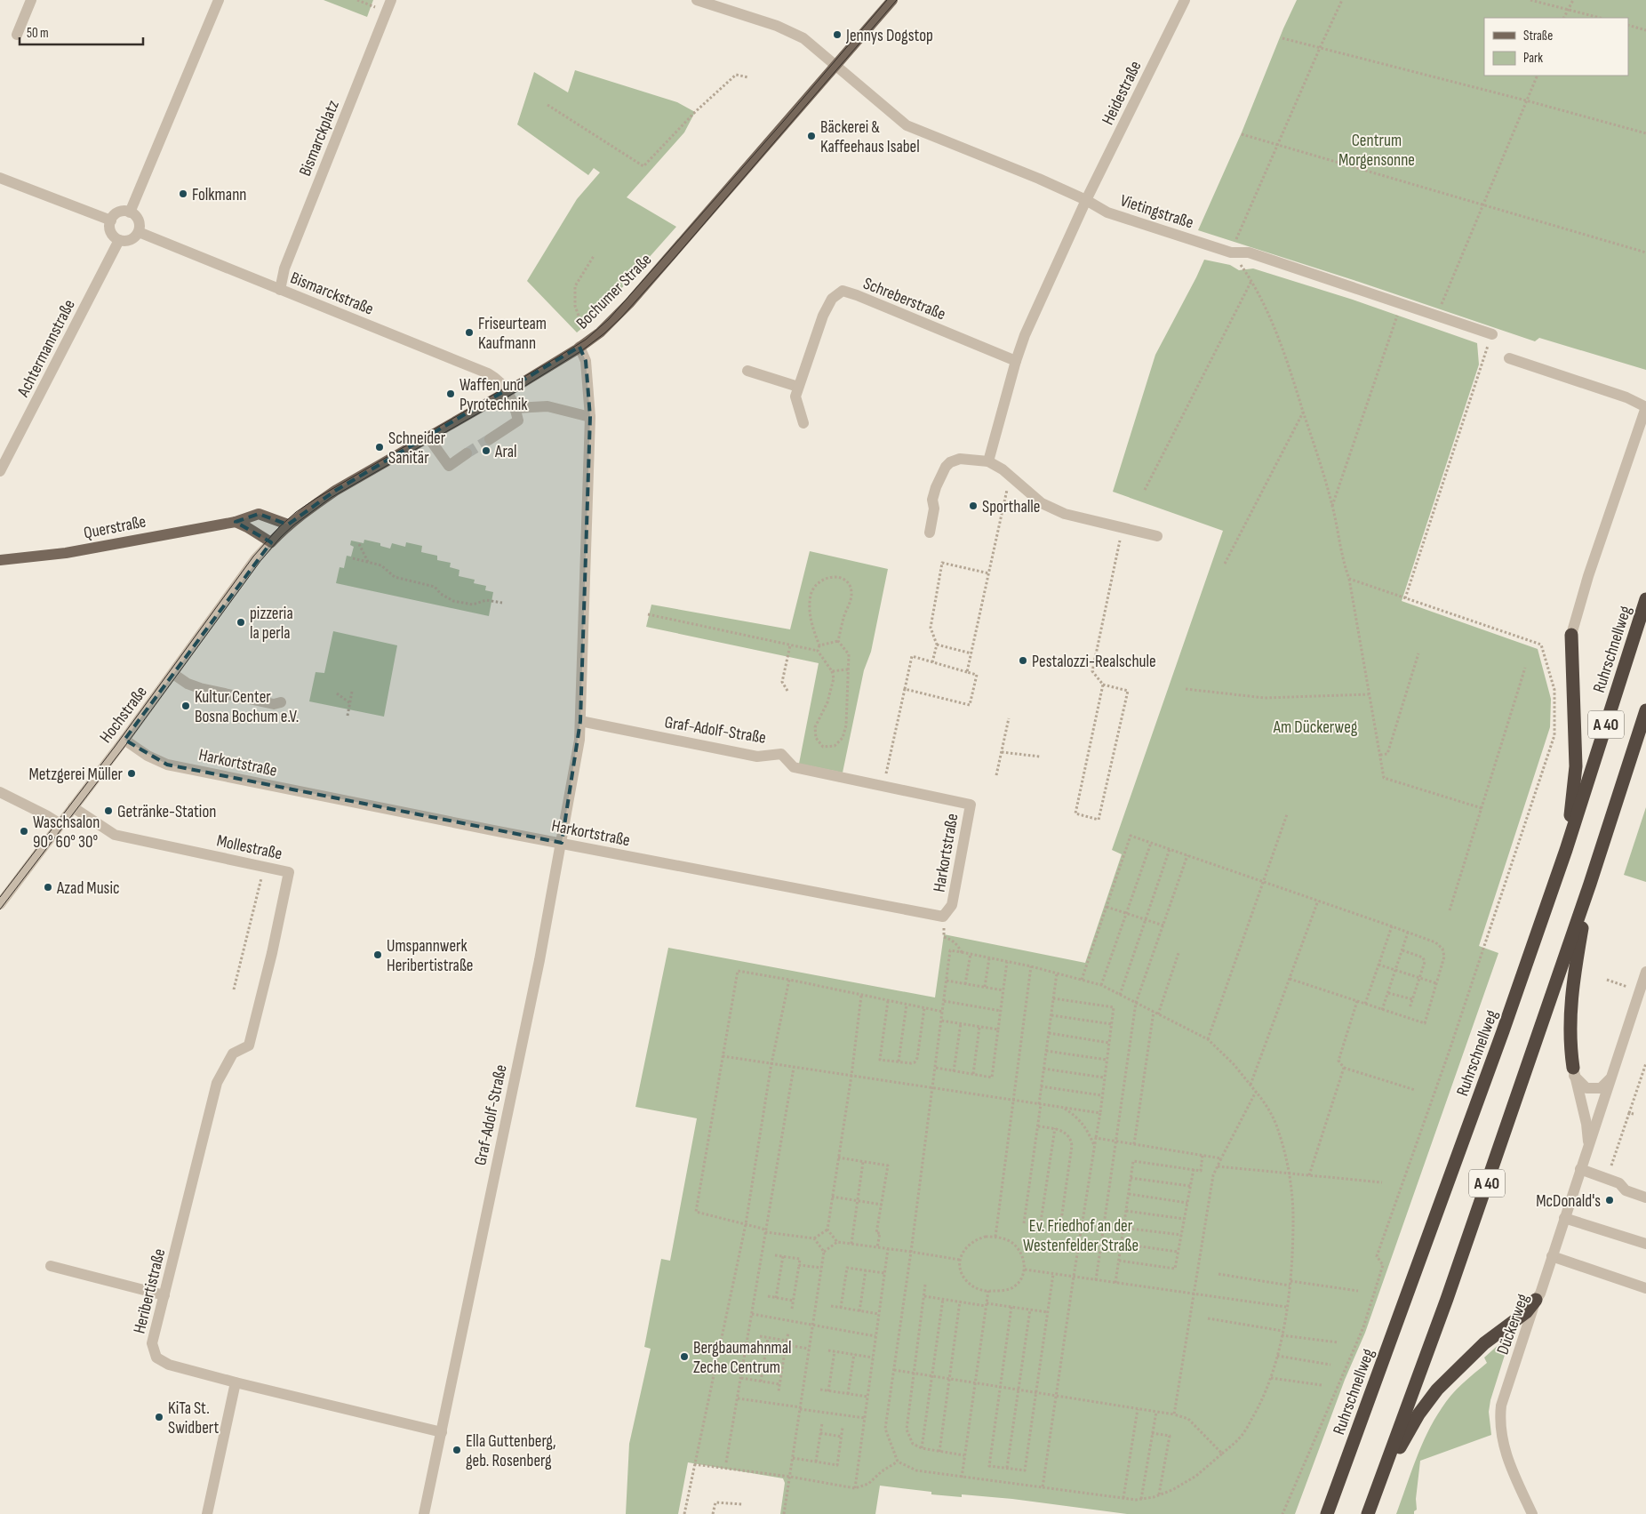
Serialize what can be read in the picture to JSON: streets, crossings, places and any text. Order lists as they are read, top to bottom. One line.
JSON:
{"streets":{"highway":["Ruhrschnellweg","A 40"],"main road":["Bochumer Straße","Querstraße"],"street":["Heidestraße","Bismarckplatz","Vietingstraße","Bismarckstraße","Schreberstraße","Achtermannstraße","Hochstraße","Graf-Adolf-Straße","Harkortstraße","Mollestraße","Heribertistraße","Dückerweg"]},"crossings":[["Heidestraße","Vietingstraße"],["Bismarckplatz","Bismarckstraße"],["Vietingstraße","Bochumer Straße"],["Bochumer Straße","Bismarckstraße"],["Bochumer Straße","Querstraße"],["Bochumer Straße","Hochstraße"],["Bochumer Straße","Graf-Adolf-Straße"],["Bismarckstraße","Achtermannstraße"],["Hochstraße","Harkortstraße"],["Hochstraße","Mollestraße"],["Graf-Adolf-Straße","Harkortstraße"],["Graf-Adolf-Straße","Heribertistraße"],["Mollestraße","Heribertistraße"]],"parks":["Centrum Morgensonne","Am Dückerweg","Ev. Friedhof an der Westenfelder Straße"],"places":["Jennys Dogstop","Bäckerei & Kaffeehaus Isabel","Folkmann","Friseurteam Kaufmann","Waffen und Pyrotechnik","Schneider Sanitär","Aral","Sporthalle","pizzeria la perla","Pestalozzi-Realschule","Kultur Center Bosna Bochum e.V.","Metzgerei Müller","Getränke-Station","Waschsalon 90° 60° 30°","Azad Music","Umspannwerk Heribertistraße","McDonald's","Bergbaumahnmal Zeche Centrum","KiTa St. Swidbert","Ella Guttenberg, geb. Rosenberg"],"legend":["Straße","Park"],"scale_bar":"50 m"}
